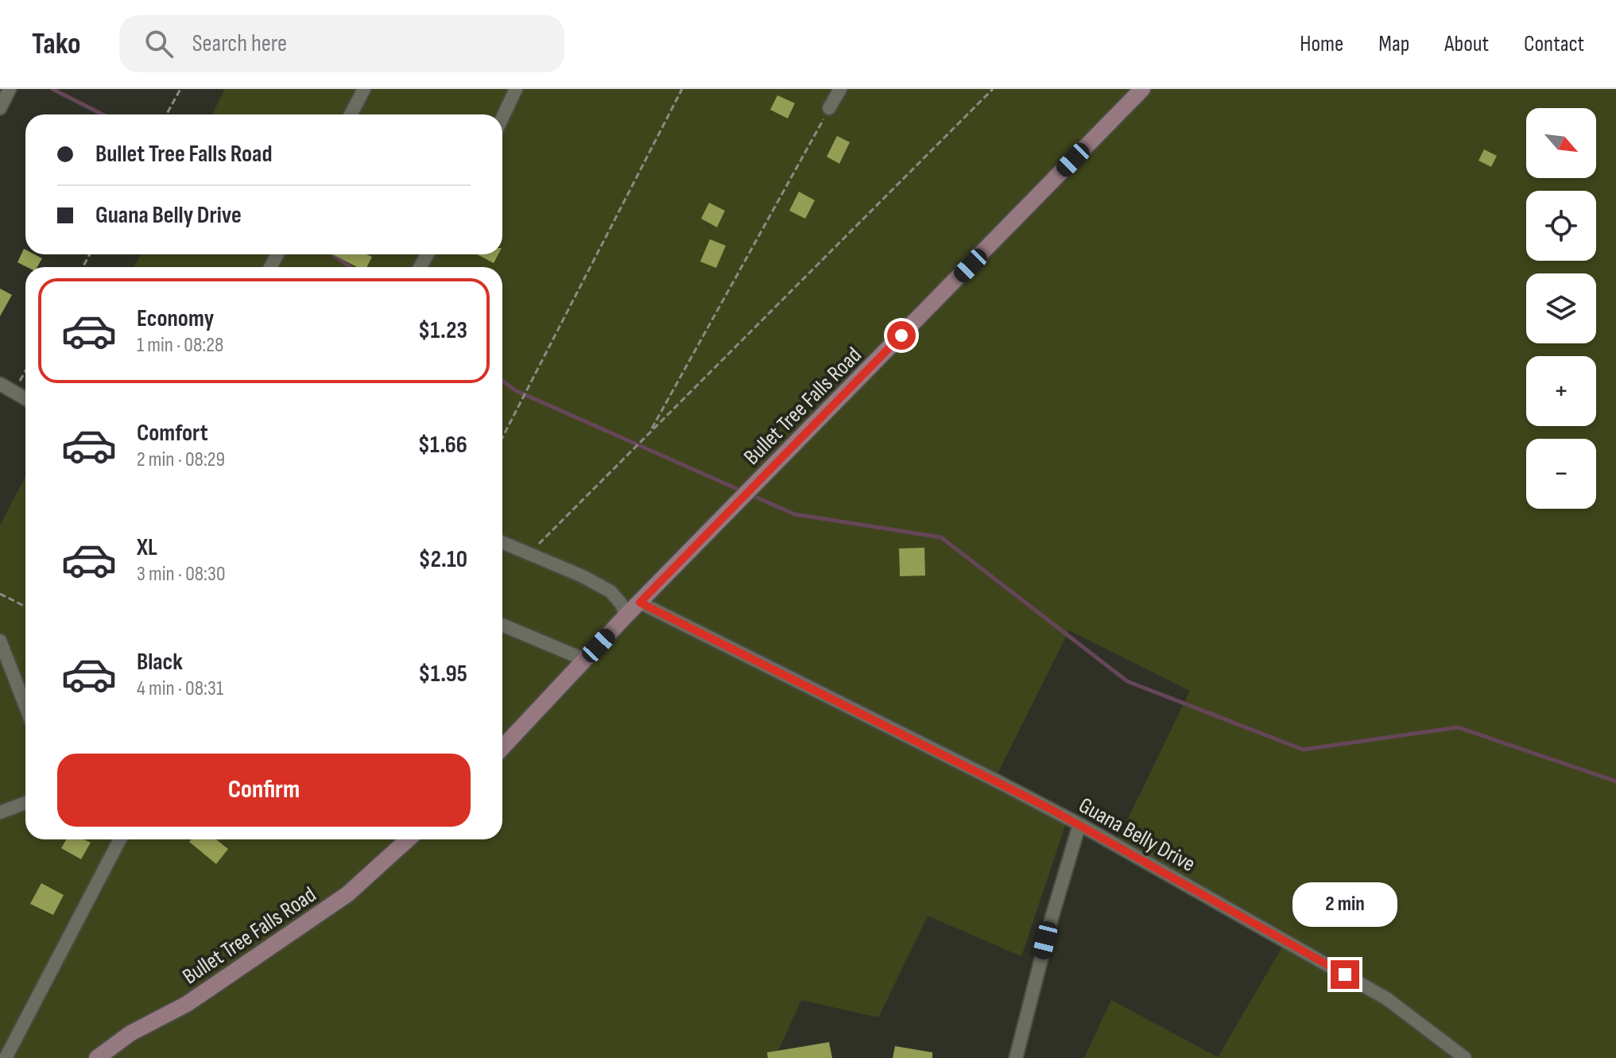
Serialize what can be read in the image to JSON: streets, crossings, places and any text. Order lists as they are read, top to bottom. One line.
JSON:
{"streets":{"main road":["Bullet Tree Falls Road"],"street":["Guana Belly Drive"]},"crossings":[["Bullet Tree Falls Road","Guana Belly Drive"]],"north":"bottom right","page":{"header":"Tako","search":"Search here","nav":["Home","Map","About","Contact"],"map_buttons":["+","−"],"banner":["Bullet Tree Falls Road","Guana Belly Drive"],"list":[{"name":"Economy","note":"1 min · 08:28","value":"$1.23"},{"name":"Comfort","note":"2 min · 08:29","value":"$1.66"},{"name":"XL","note":"3 min · 08:30","value":"$2.10"},{"name":"Black","note":"4 min · 08:31","value":"$1.95"}],"buttons":"Confirm","bubble":"2 min"}}
